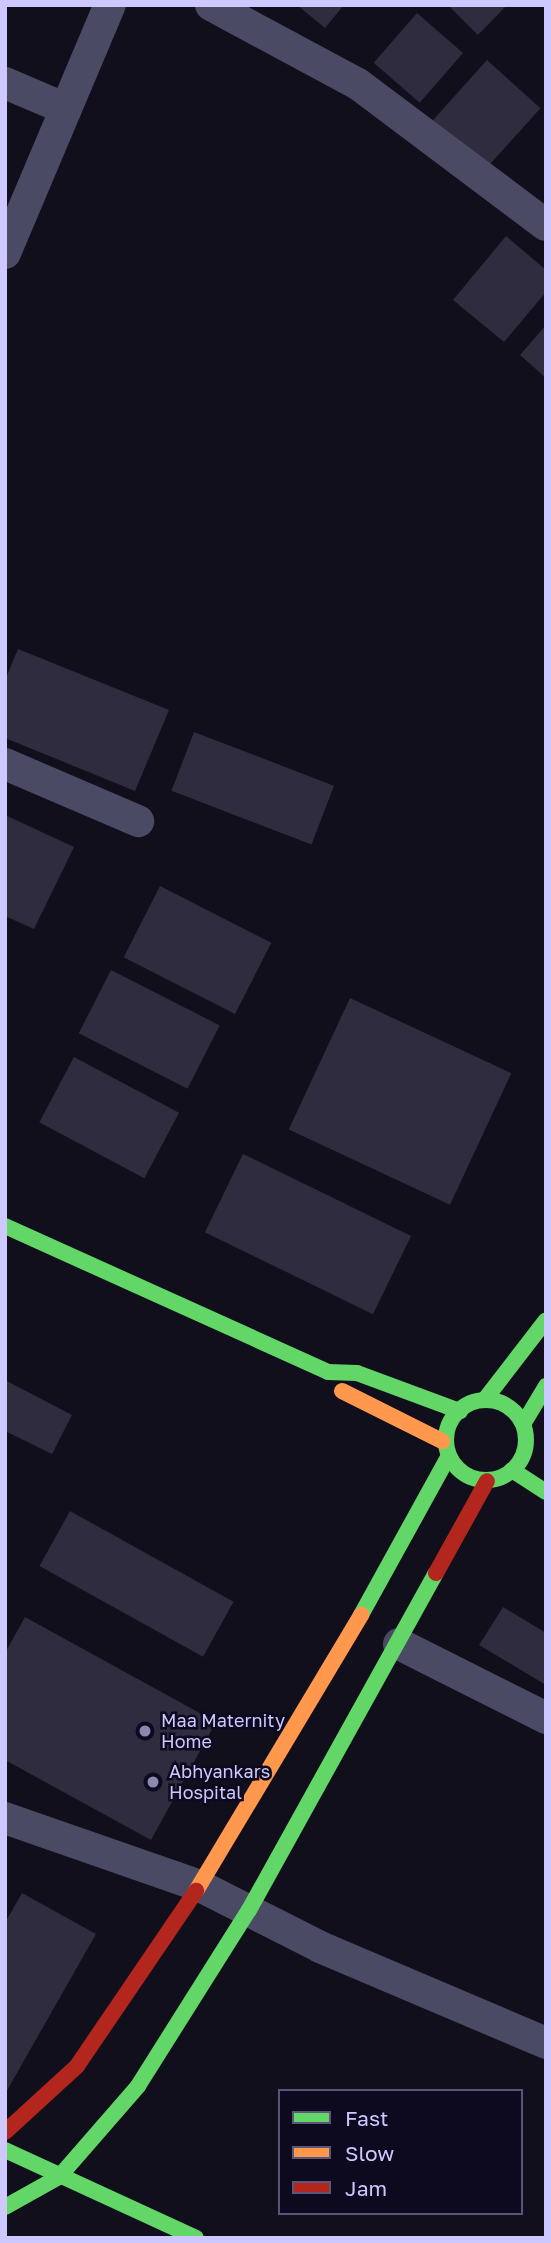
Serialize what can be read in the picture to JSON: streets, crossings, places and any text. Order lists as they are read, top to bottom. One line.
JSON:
{"places":["Maa Maternity Home","Abhyankars Hospital"],"legend":["Fast","Slow","Jam"]}
